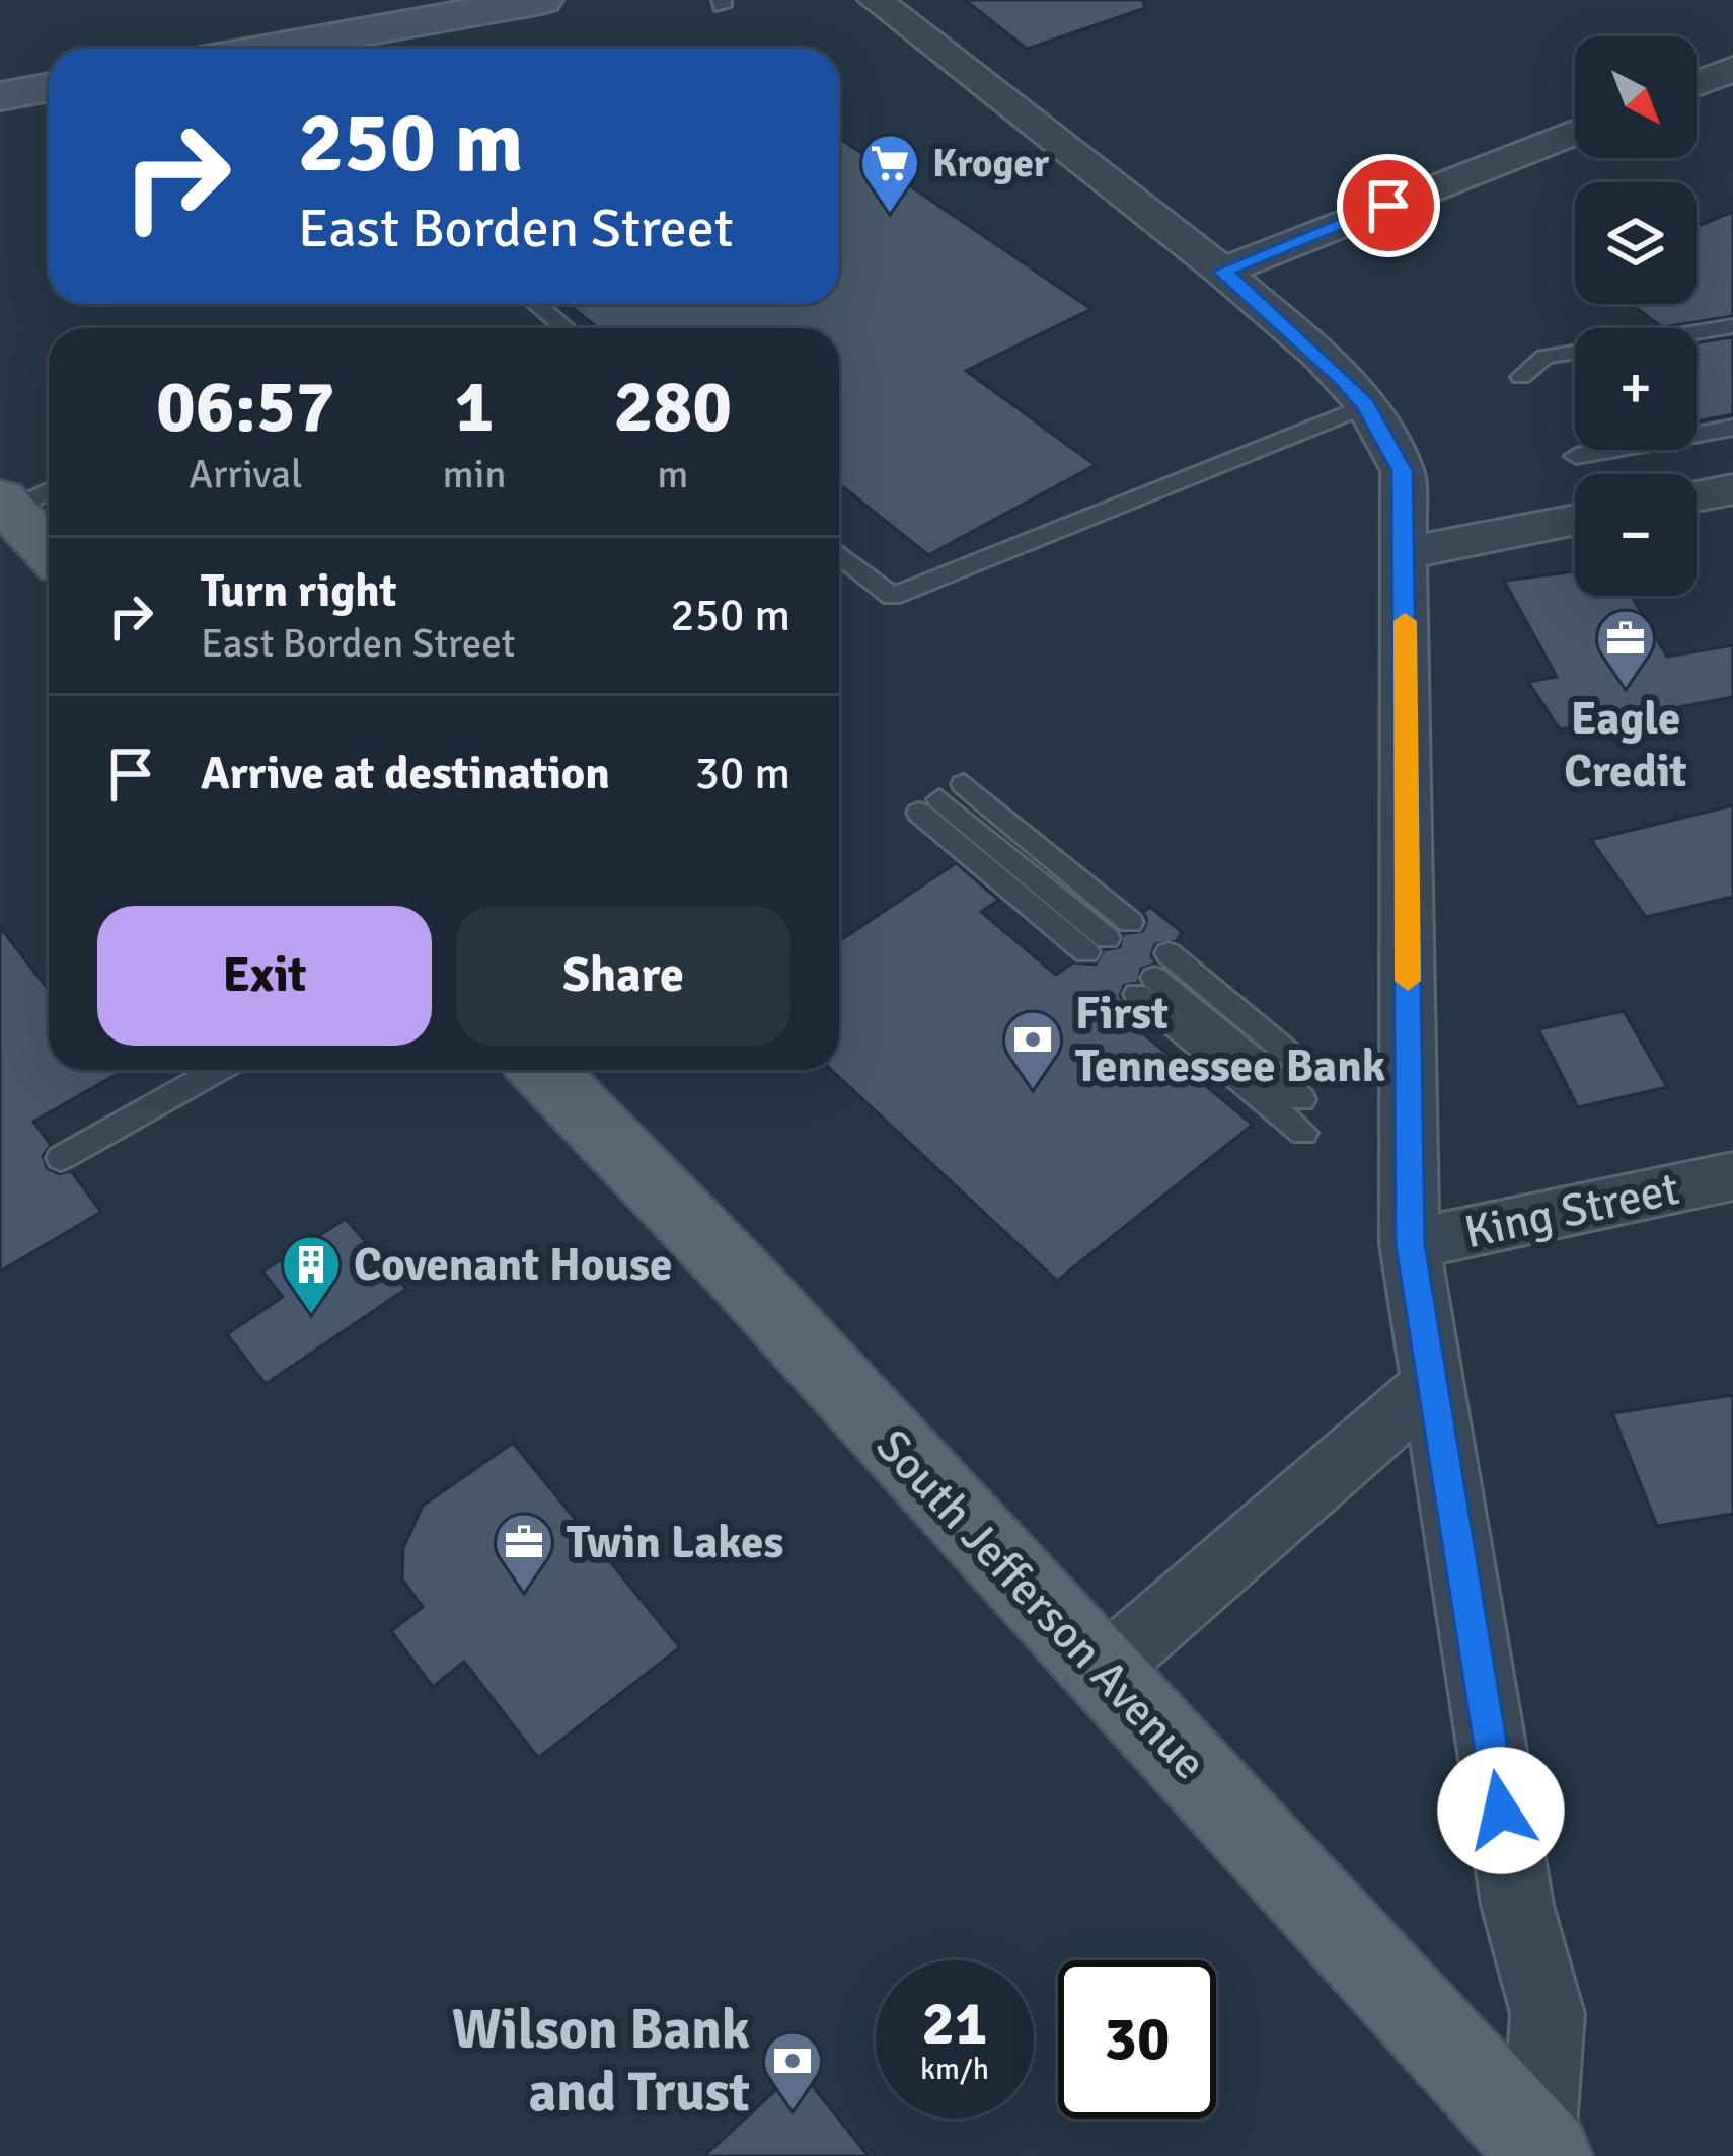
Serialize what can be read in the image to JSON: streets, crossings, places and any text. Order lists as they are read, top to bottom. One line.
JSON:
{"streets":{"main road":["South Jefferson Avenue"],"street":["King Street"]},"places":{"supermarket":["Kroger"],"office":["Eagle Credit","Twin Lakes"],"bank":["First Tennessee Bank","Wilson Bank and Trust"],"building":["Covenant House"]},"north":"bottom right","page":{"map_buttons":["+","−"],"turn":["250 m","East Borden Street"],"eta":["06:57","Arrival","1","min","280","m"],"list":[{"name":"Turn right","note":"East Borden Street","value":"250 m"},{"name":"Arrive at destination","value":"30 m"}],"buttons":["Exit","Share"],"speed":"21 km/h","limit":"30"}}
